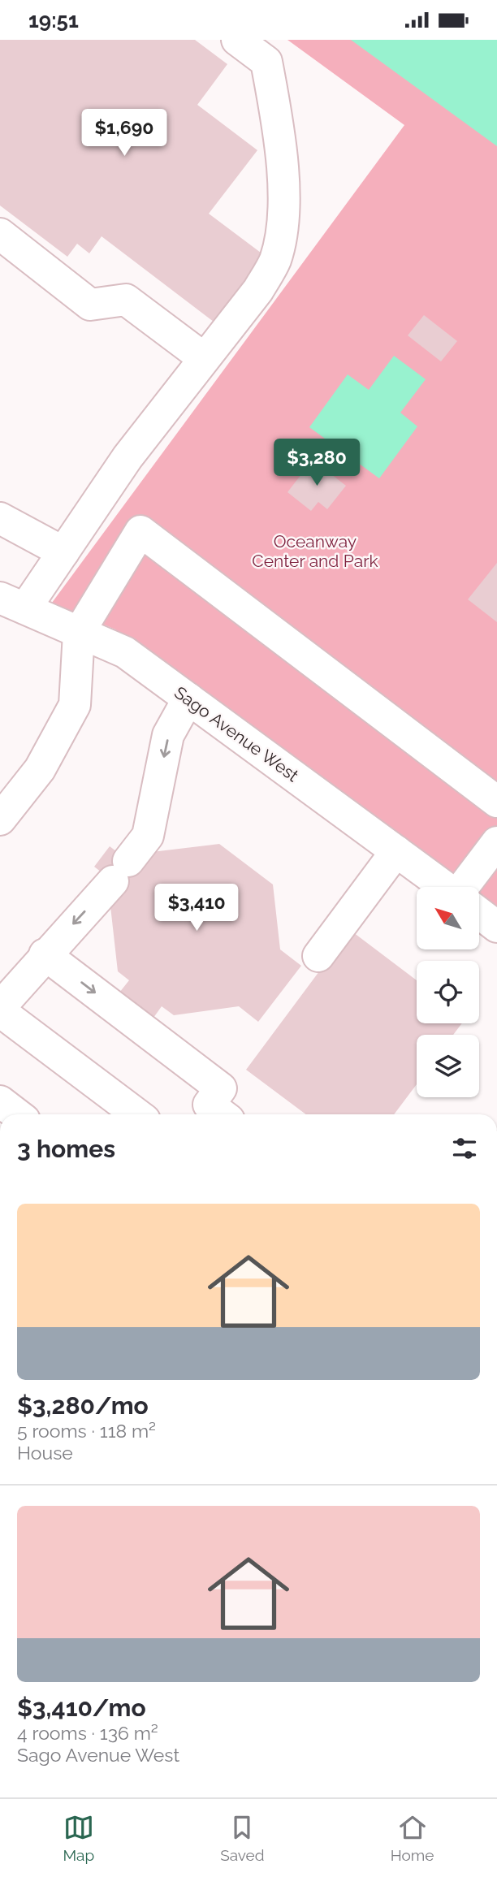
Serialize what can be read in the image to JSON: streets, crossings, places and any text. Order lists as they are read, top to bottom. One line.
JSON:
{"streets":{"street":["Sago Avenue West"]},"parks":["Oceanway Center and Park"],"north":"top left","page":{"status":"19:51","price":["$1,690","$3,280","$3,410"],"heading":"3 homes","list":[{"name":"$3,280/mo","note":"5 rooms · 118 m² · House"},{"name":"$3,410/mo","note":"4 rooms · 136 m² · Sago Avenue West"}],"tabs":["Map","Saved","Home"]}}
